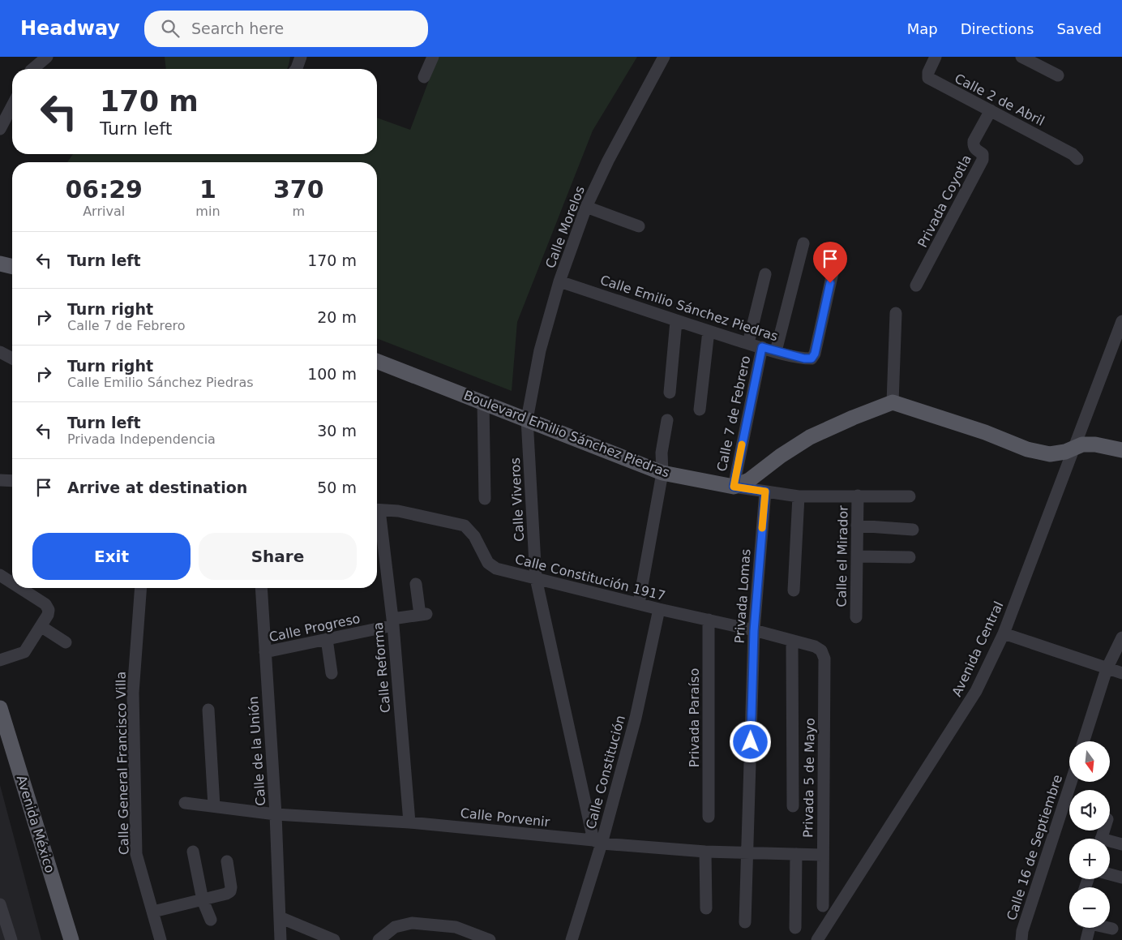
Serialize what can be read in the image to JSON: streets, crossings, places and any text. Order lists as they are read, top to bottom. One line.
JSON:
{"streets":{"main road":["Boulevard Emilio Sánchez Piedras","Avenida México"],"street":["Calle 2 de Abril","Privada Coyotla","Calle Morelos","Calle Emilio Sánchez Piedras","Calle 7 de Febrero","Calle Viveros","Calle el Mirador","Calle Constitución 1917","Privada Lomas","Calle Progreso","Avenida Central","Calle Reforma","Privada Paraíso","Calle de la Unión","Calle General Francisco Villa","Calle Constitución","Privada 5 de Mayo","Calle Porvenir","Calle 16 de Septiembre"]},"crossings":[["Calle 2 de Abril","Privada Coyotla"],["Calle Morelos","Calle Emilio Sánchez Piedras"],["Calle Morelos","Boulevard Emilio Sánchez Piedras"],["Calle Morelos","Calle Viveros"],["Calle Emilio Sánchez Piedras","Calle 7 de Febrero"],["Calle 7 de Febrero","Boulevard Emilio Sánchez Piedras"],["Boulevard Emilio Sánchez Piedras","Calle Viveros"],["Calle Viveros","Calle Constitución 1917"],["Calle Viveros","Calle Constitución"],["Calle Viveros","Calle Porvenir"],["Calle Constitución 1917","Privada Lomas"],["Calle Constitución 1917","Privada Paraíso"],["Calle Constitución 1917","Calle Constitución"],["Calle Constitución 1917","Privada 5 de Mayo"],["Privada Lomas","Calle Porvenir"],["Calle Progreso","Calle Reforma"],["Calle Progreso","Calle de la Unión"],["Calle Reforma","Calle Porvenir"],["Calle de la Unión","Calle Porvenir"],["Calle Constitución","Calle Porvenir"],["Privada 5 de Mayo","Calle Porvenir"]],"north":"bottom","page":{"header":"Headway","search":"Search here","nav":["Map","Directions","Saved"],"turn":["170 m","Turn left"],"eta":["06:29","Arrival","1","min","370","m"],"list":[{"name":"Turn left","value":"170 m"},{"name":"Turn right","note":"Calle 7 de Febrero","value":"20 m"},{"name":"Turn right","note":"Calle Emilio Sánchez Piedras","value":"100 m"},{"name":"Turn left","note":"Privada Independencia","value":"30 m"},{"name":"Arrive at destination","value":"50 m"}],"buttons":["Exit","Share"],"map_buttons":["+","−"]}}
